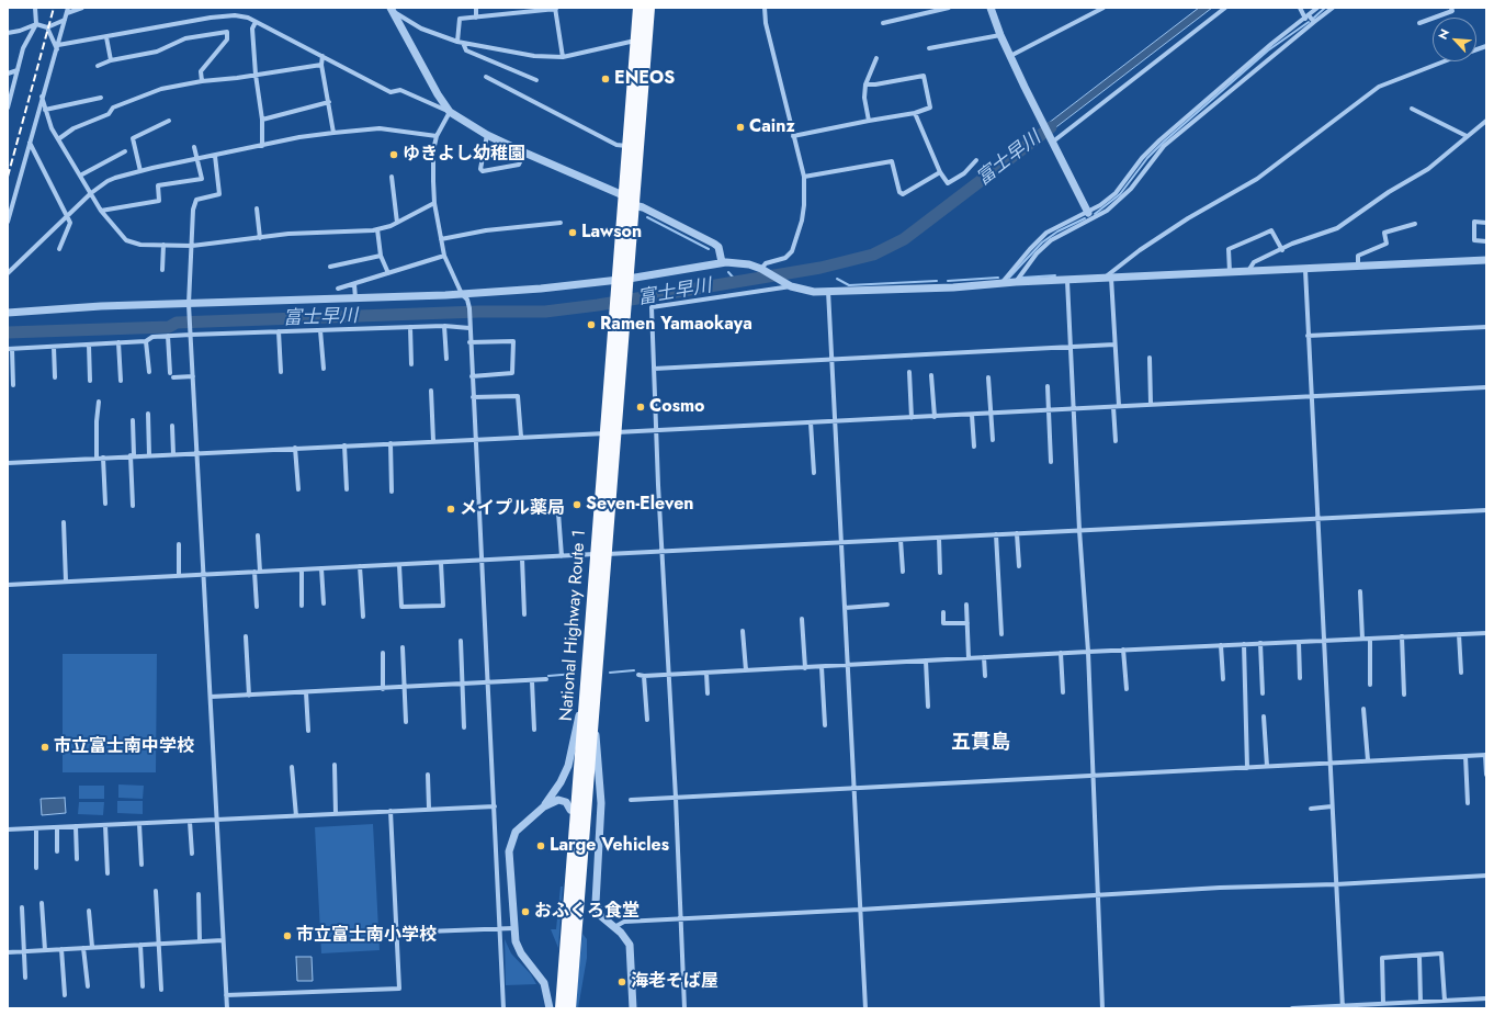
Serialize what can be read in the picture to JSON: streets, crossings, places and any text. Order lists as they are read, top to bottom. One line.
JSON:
{"streets":{"highway":["National Highway Route 1"]},"districts":["五貫島"],"water":["富士早川"],"places":["ENEOS","Cainz","ゆきよし幼稚園","Lawson","Ramen Yamaokaya","Cosmo","Seven-Eleven","メイプル薬局","市立富士南中学校","Large Vehicles","おふくろ食堂","市立富士南小学校","海老そば屋"],"north":"top left"}
